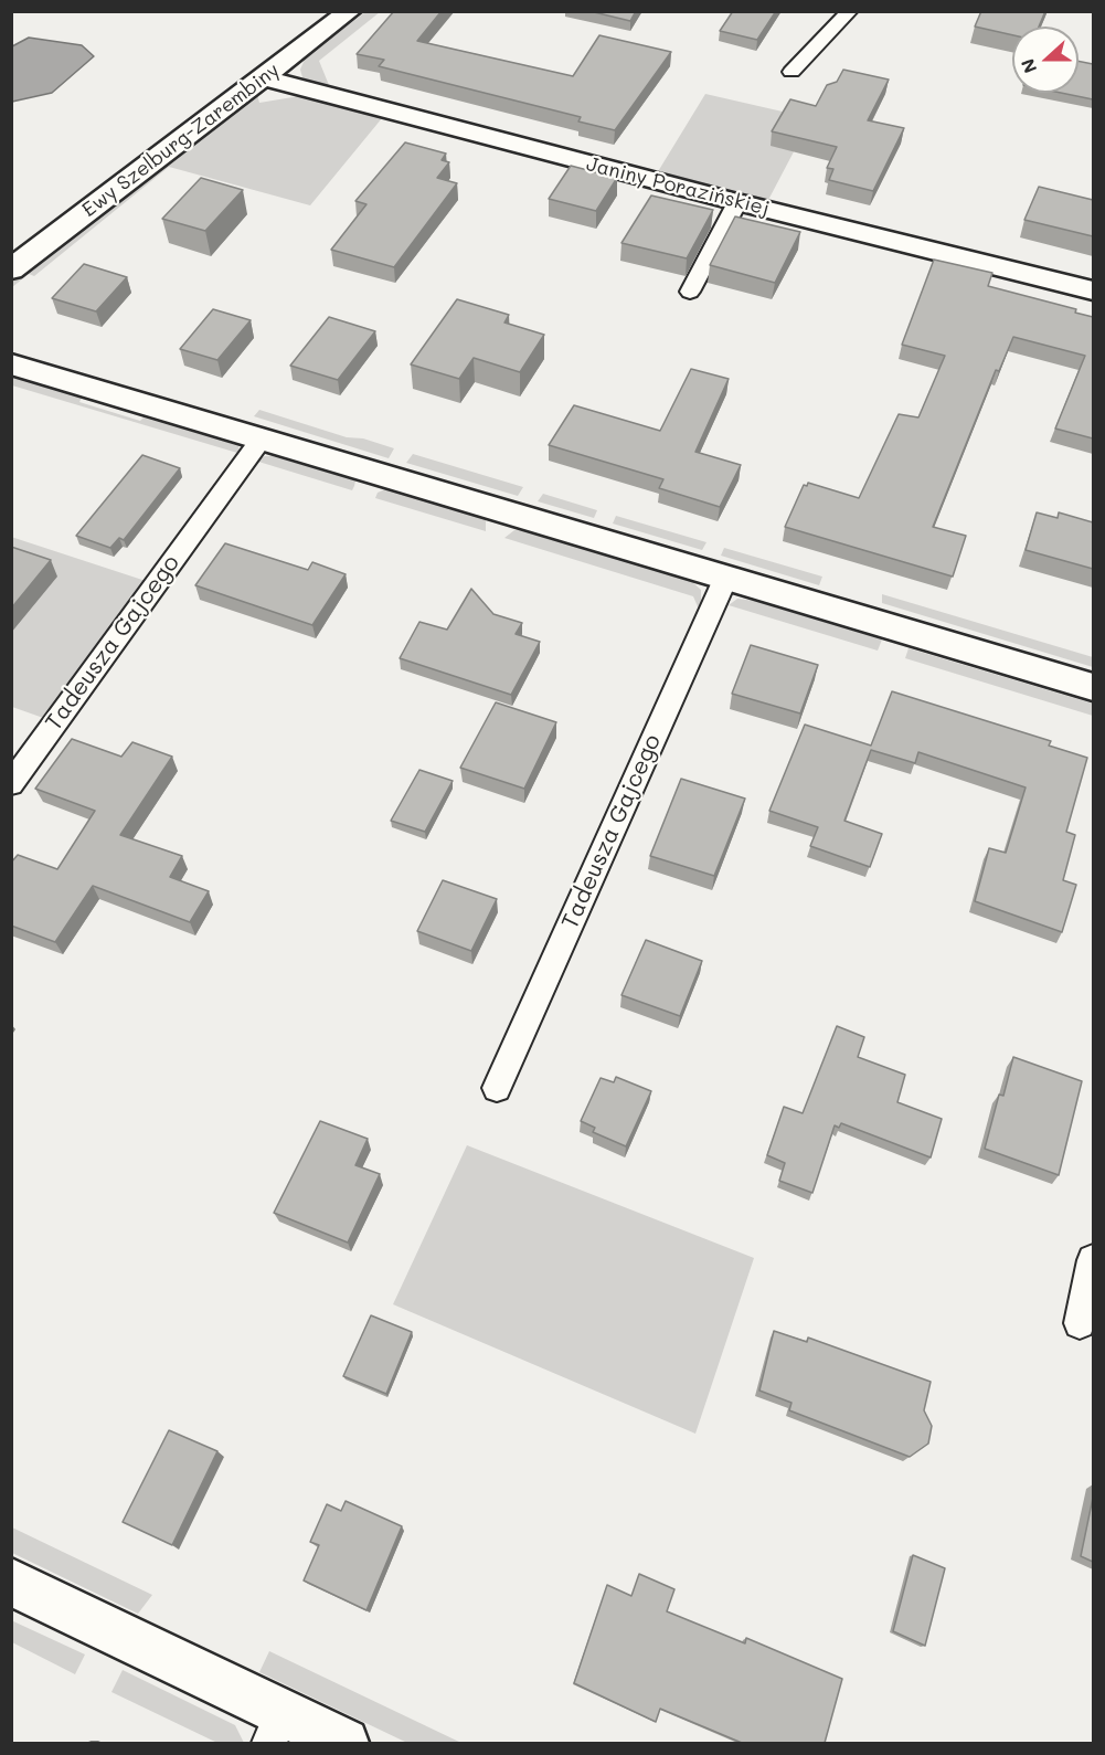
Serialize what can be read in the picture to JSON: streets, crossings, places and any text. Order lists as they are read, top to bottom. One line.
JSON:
{"streets":{"street":["Ewy Szelburg-Zarembiny","Janiny Porazińskiej"],"lane":["Tadeusza Gajcego"]},"crossings":[["Ewy Szelburg-Zarembiny","Janiny Porazińskiej"]],"north":"left"}
